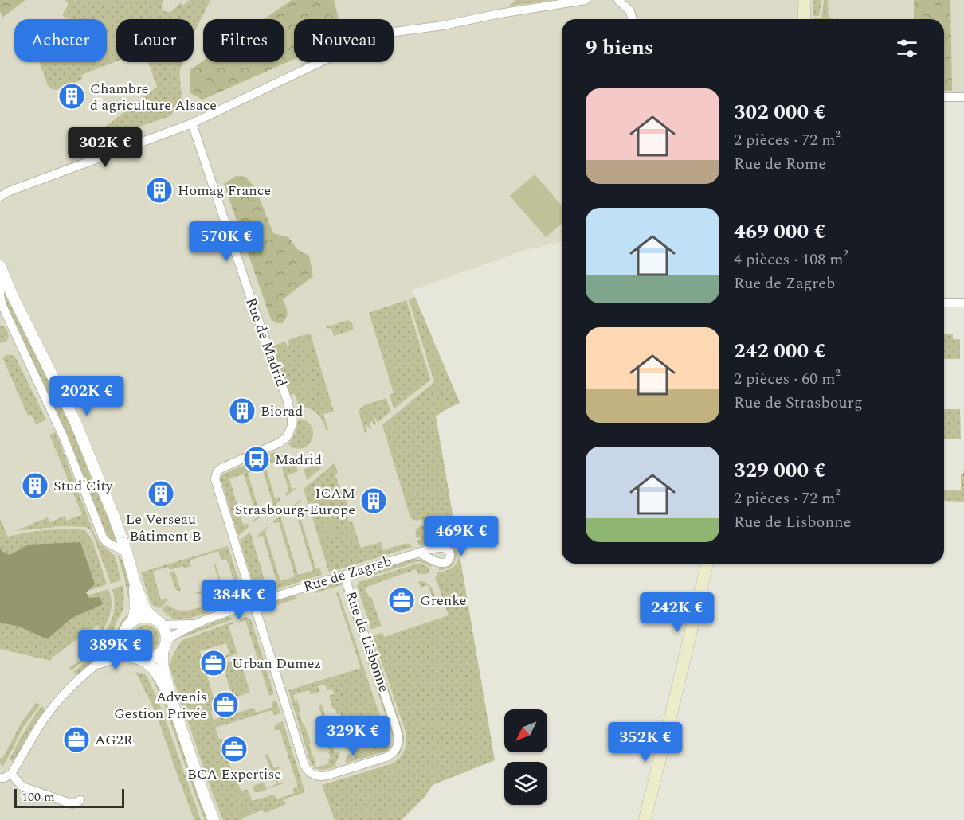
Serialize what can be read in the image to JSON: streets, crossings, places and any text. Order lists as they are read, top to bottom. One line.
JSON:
{"streets":{"street":["Rue de Madrid","Rue de Zagreb","Rue de Lisbonne"]},"crossings":[["Rue de Madrid","Rue de Zagreb"],["Rue de Madrid","Rue de Lisbonne"],["Rue de Zagreb","Rue de Lisbonne"]],"places":{"building":["Chambre d'agriculture Alsace","Homag France","Biorad","Stud'City","Le Verseau - Bâtiment B","ICAM Strasbourg-Europe"],"bus stop":["Madrid"],"office":["Grenke","Urban Dumez","Advenis Gestion Privée","AG2R","BCA Expertise"]},"scale_bar":"100 m","north":"bottom left","page":{"chip":["Acheter","Louer","Filtres","Nouveau"],"heading":"9 biens","list":[{"name":"302 000 €","note":"2 pièces · 72 m² · Rue de Rome"},{"name":"469 000 €","note":"4 pièces · 108 m² · Rue de Zagreb"},{"name":"242 000 €","note":"2 pièces · 60 m² · Rue de Strasbourg"},{"name":"329 000 €","note":"2 pièces · 72 m² · Rue de Lisbonne"}],"price":["302K €","570K €","202K €","469K €","384K €","242K €","389K €","329K €","352K €"],"scale":"100 m"}}
